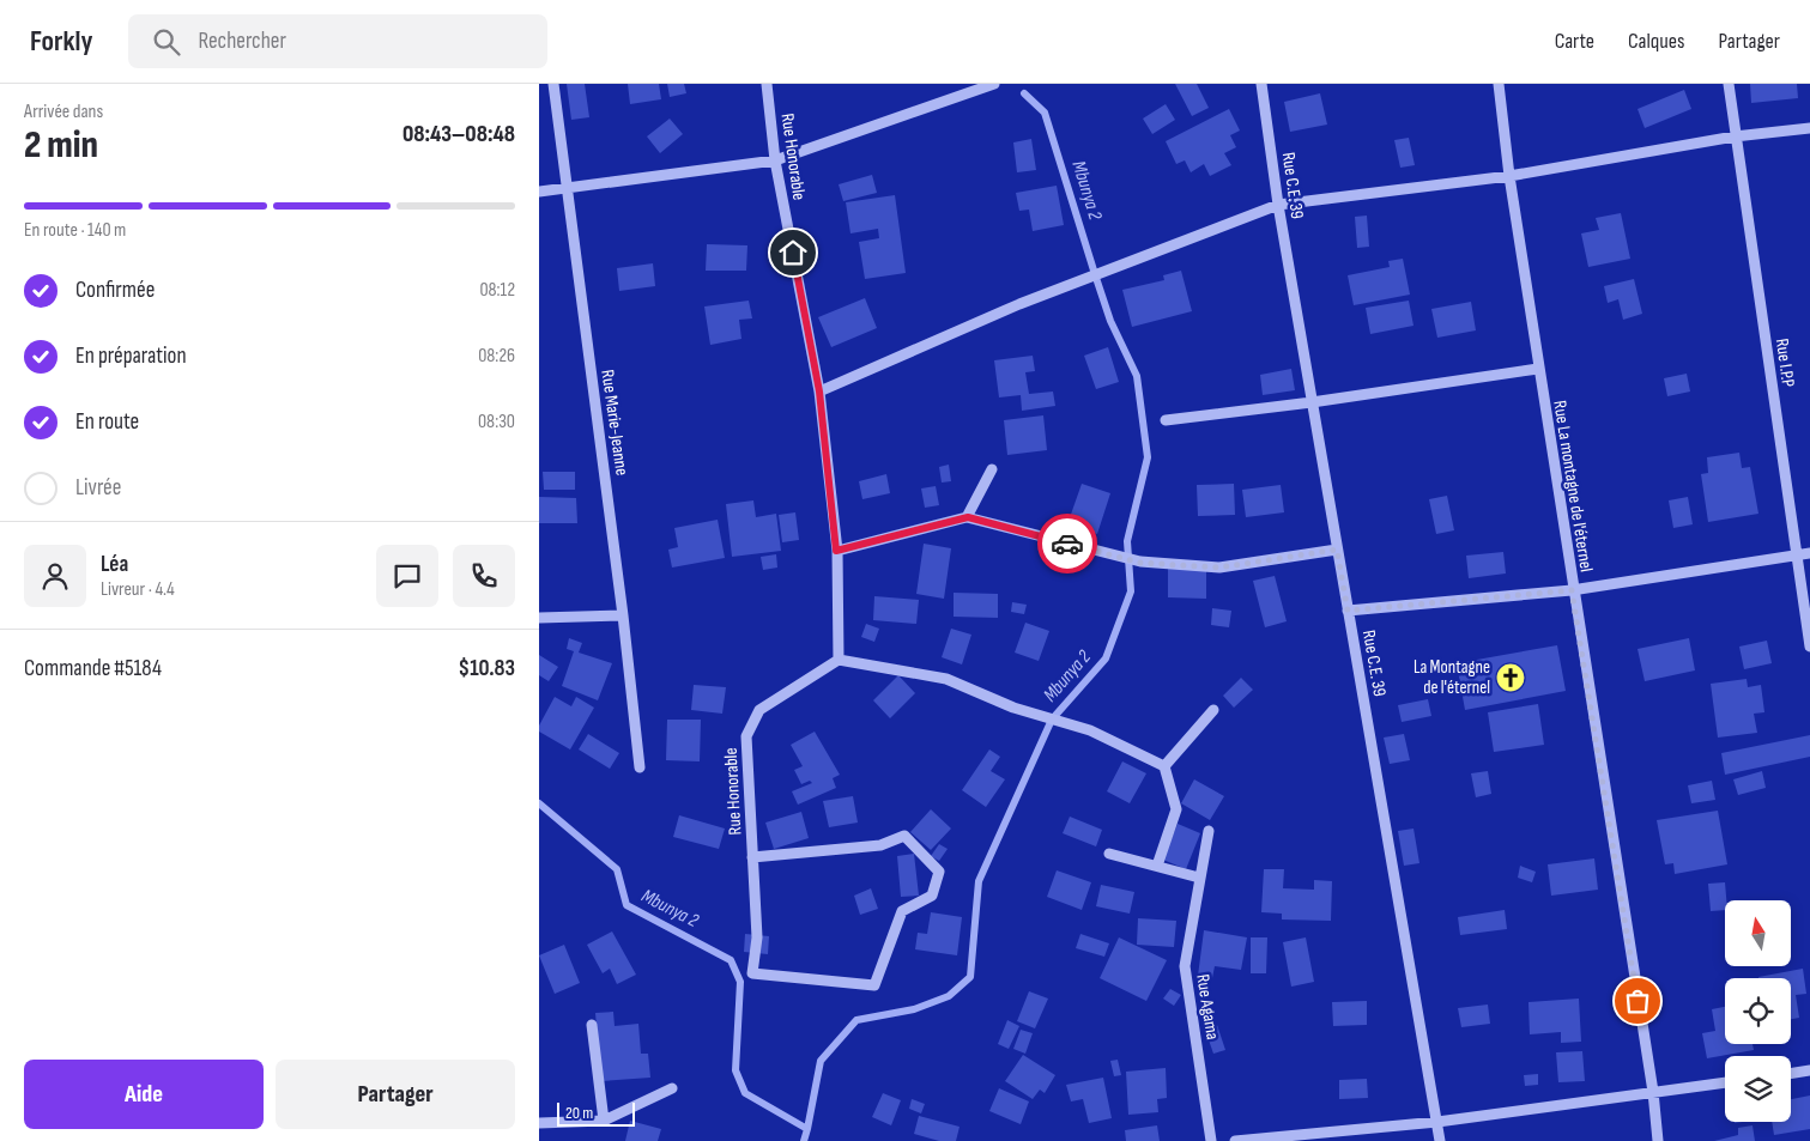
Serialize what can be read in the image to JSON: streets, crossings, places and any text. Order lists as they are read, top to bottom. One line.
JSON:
{"streets":{"street":["Rue Honorable","Rue C.E. 39","Rue I.P.P","Rue Marie-Jeanne","Rue La montagne de l'éternel","Rue Agama"]},"water":["Mbunya 2"],"places":{"church":["La Montagne de l'éternel"]},"scale_bar":"20 m","north":"top","page":{"header":"Forkly","search":"Rechercher","nav":["Carte","Calques","Partager"],"heading":["2 min","Arrivée dans","08:43–08:48"],"panel":["Léa","Livreur · 4.4","Commande #5184","$10.83"],"bar":"En route · 140 m","list":[["Confirmée","08:12"],["En préparation","08:26"],["En route","08:30"],"Livrée"],"buttons":["Aide","Partager"],"scale":"20 m"}}
